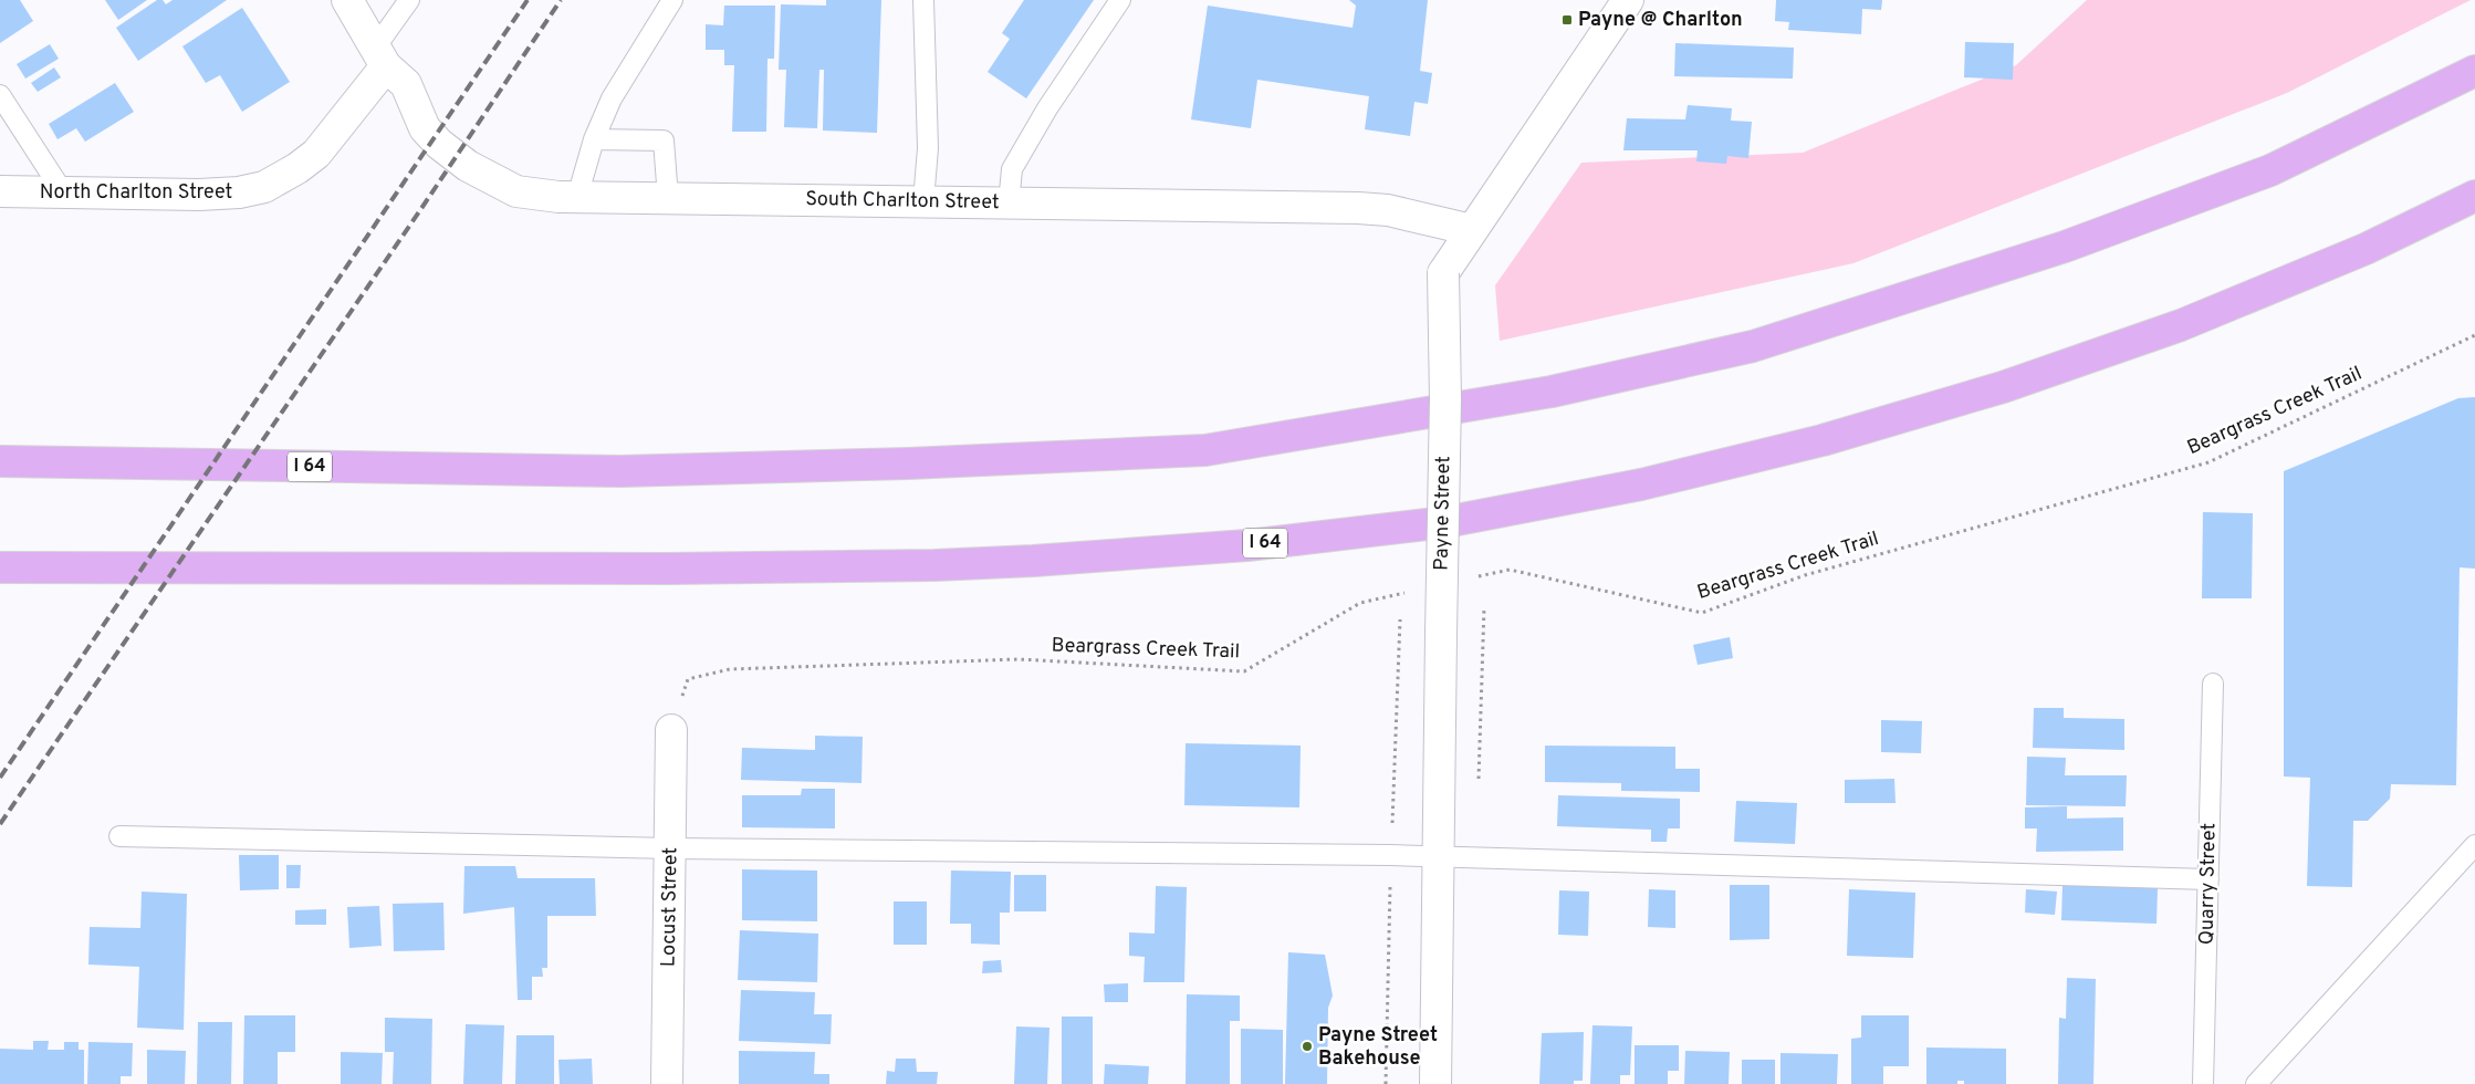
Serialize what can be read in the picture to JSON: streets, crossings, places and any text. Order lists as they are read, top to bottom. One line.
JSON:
{"streets":{"highway":["I 64"],"street":["North Charlton Street","South Charlton Street","Payne Street","Locust Street"],"lane":["Quarry Street"],"path":["Beargrass Creek Trail"]},"crossings":[["North Charlton Street","South Charlton Street"],["South Charlton Street","Payne Street"],["Beargrass Creek Trail","Locust Street"]],"places":{"transit":["Payne @ Charlton"],"other":["Payne Street Bakehouse"]}}
